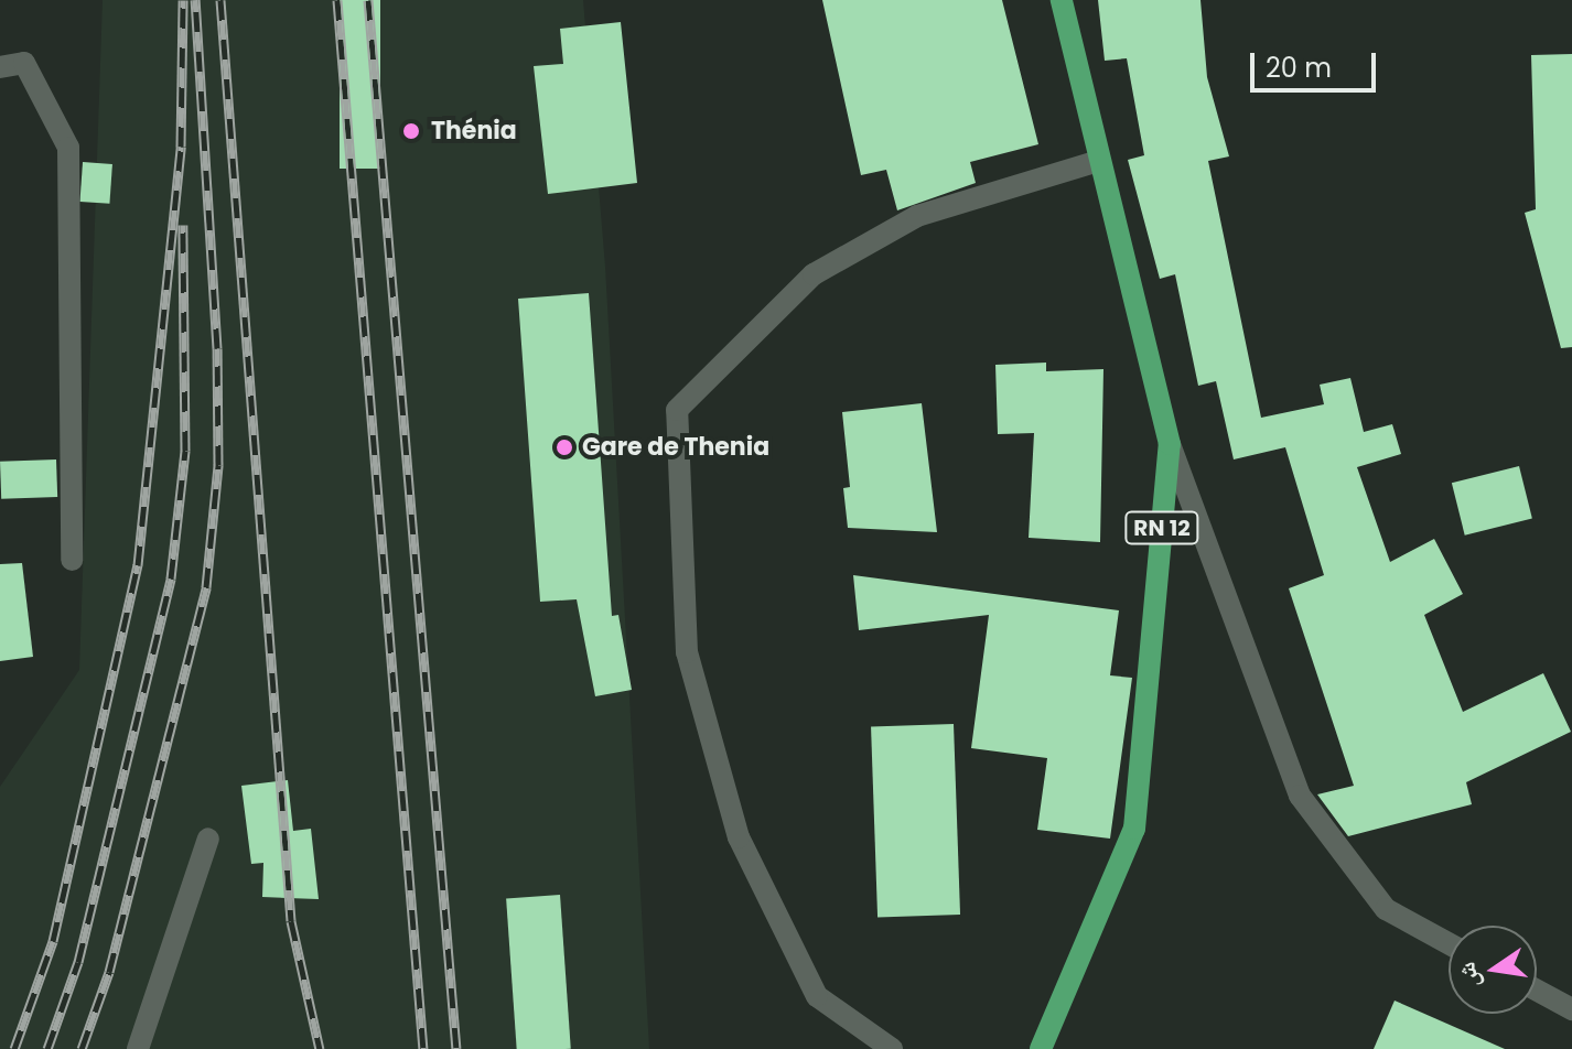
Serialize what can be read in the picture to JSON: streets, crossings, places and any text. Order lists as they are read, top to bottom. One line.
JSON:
{"streets":{"main road":["RN 12"]},"places":["Thénia","Gare de Thenia"],"scale_bar":"20 m","north":"left"}
